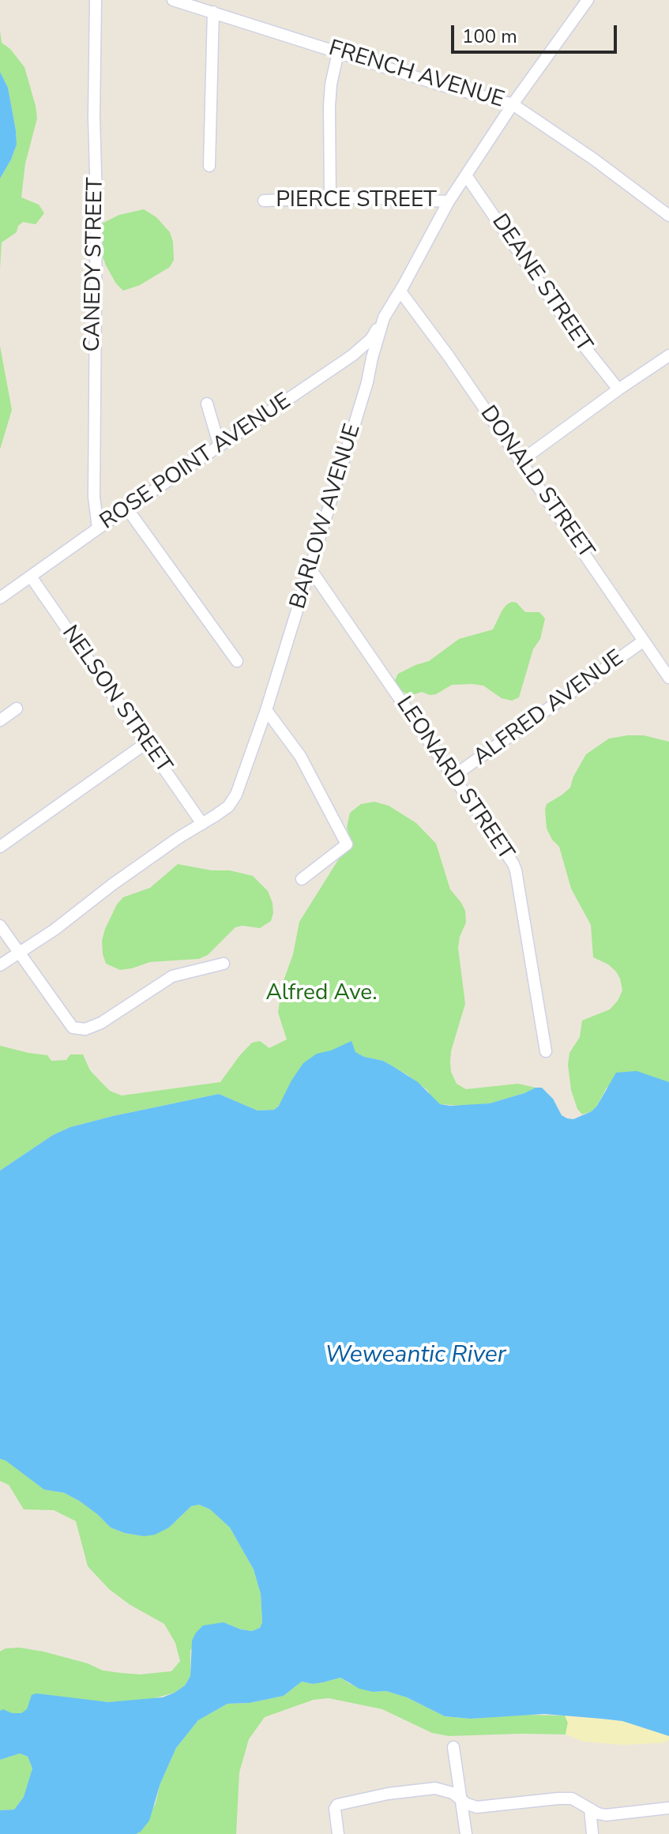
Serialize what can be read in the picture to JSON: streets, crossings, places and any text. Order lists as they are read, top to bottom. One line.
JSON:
{"streets":{"street":["FRENCH AVENUE","PIERCE STREET","CANEDY STREET","DEANE STREET","ROSE POINT AVENUE","DONALD STREET","BARLOW AVENUE","NELSON STREET","ALFRED AVENUE","LEONARD STREET"]},"crossings":[["FRENCH AVENUE","BARLOW AVENUE"],["PIERCE STREET","BARLOW AVENUE"],["CANEDY STREET","ROSE POINT AVENUE"],["DEANE STREET","BARLOW AVENUE"],["ROSE POINT AVENUE","BARLOW AVENUE"],["ROSE POINT AVENUE","NELSON STREET"],["DONALD STREET","BARLOW AVENUE"],["DONALD STREET","ALFRED AVENUE"],["BARLOW AVENUE","NELSON STREET"],["BARLOW AVENUE","LEONARD STREET"],["ALFRED AVENUE","LEONARD STREET"]],"water":["Weweantic River"],"parks":["Alfred Ave."],"scale_bar":"100 m"}
